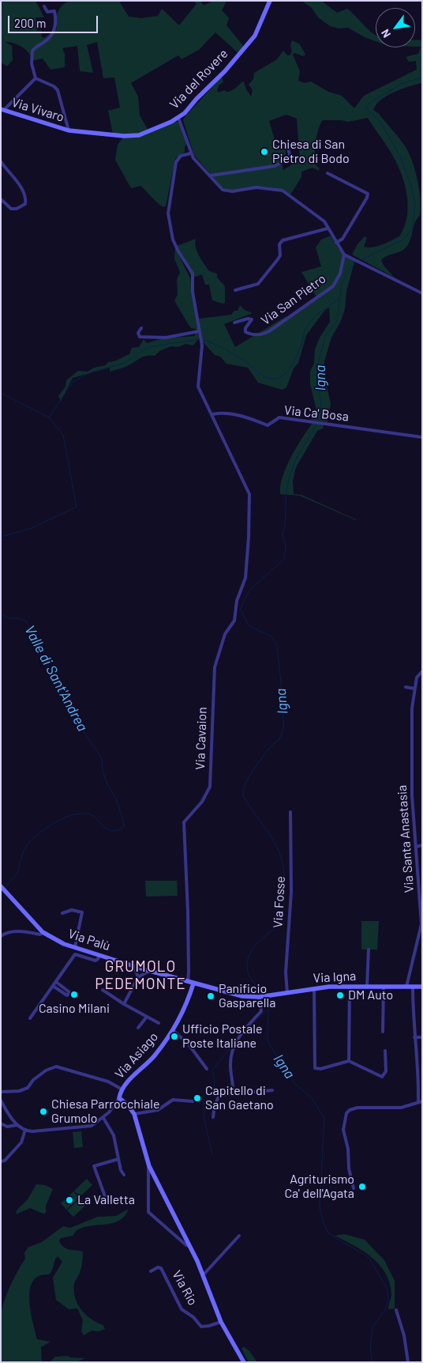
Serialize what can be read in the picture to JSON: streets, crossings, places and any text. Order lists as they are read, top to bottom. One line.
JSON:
{"streets":{"street":["Via del Rovere","Via Vivaro","Via San Pietro","Via Ca' Bosa","Via Cavaion","Via Santa Anastasia","Via Fosse","Via Palù","Via Igna","Via Asiago","Via Rio"]},"crossings":[["Via del Rovere","Via Vivaro"],["Via Ca' Bosa","Via Cavaion"],["Via Cavaion","Via Palù"],["Via Santa Anastasia","Via Igna"],["Via Fosse","Via Igna"],["Via Palù","Via Igna"],["Via Palù","Via Asiago"],["Via Asiago","Via Rio"]],"districts":["GRUMOLO PEDEMONTE"],"water":["Igna","Valle di Sant'Andrea"],"places":["Chiesa di San Pietro di Bodo","Casino Milani","DM Auto","Panificio Gasparella","Ufficio Postale Poste Italiane","Capitello di San Gaetano","Chiesa Parrocchiale Grumolo","Agriturismo Ca' dell'Agata","La Valletta"],"scale_bar":"200 m","north":"bottom left"}
